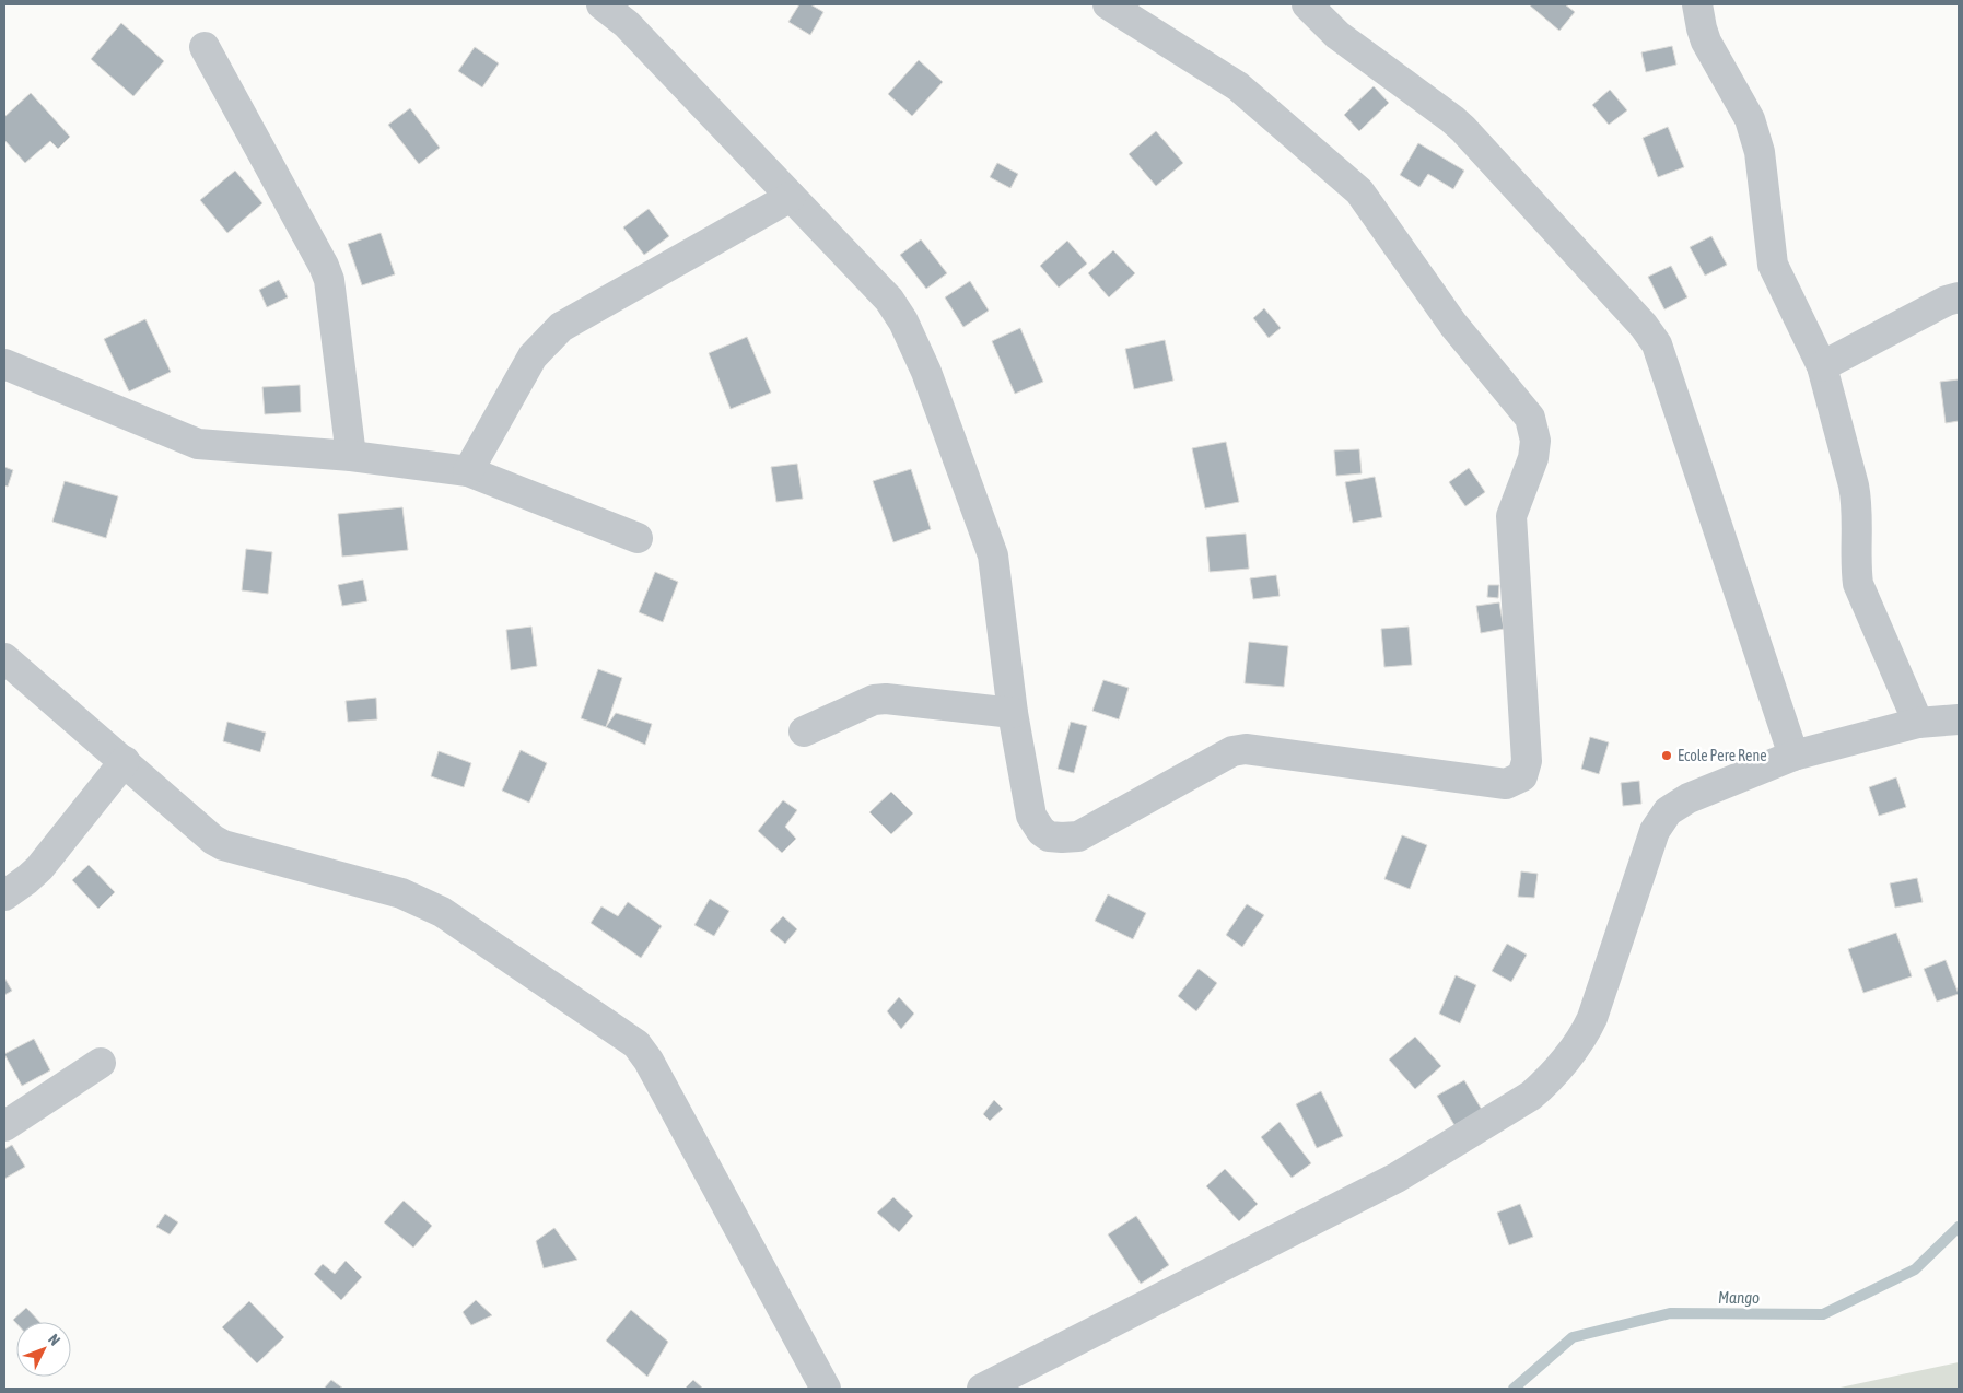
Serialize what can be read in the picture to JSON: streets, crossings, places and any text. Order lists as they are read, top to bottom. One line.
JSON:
{"water":["Mango"],"places":["Ecole Pere Rene"],"north":"top right"}
